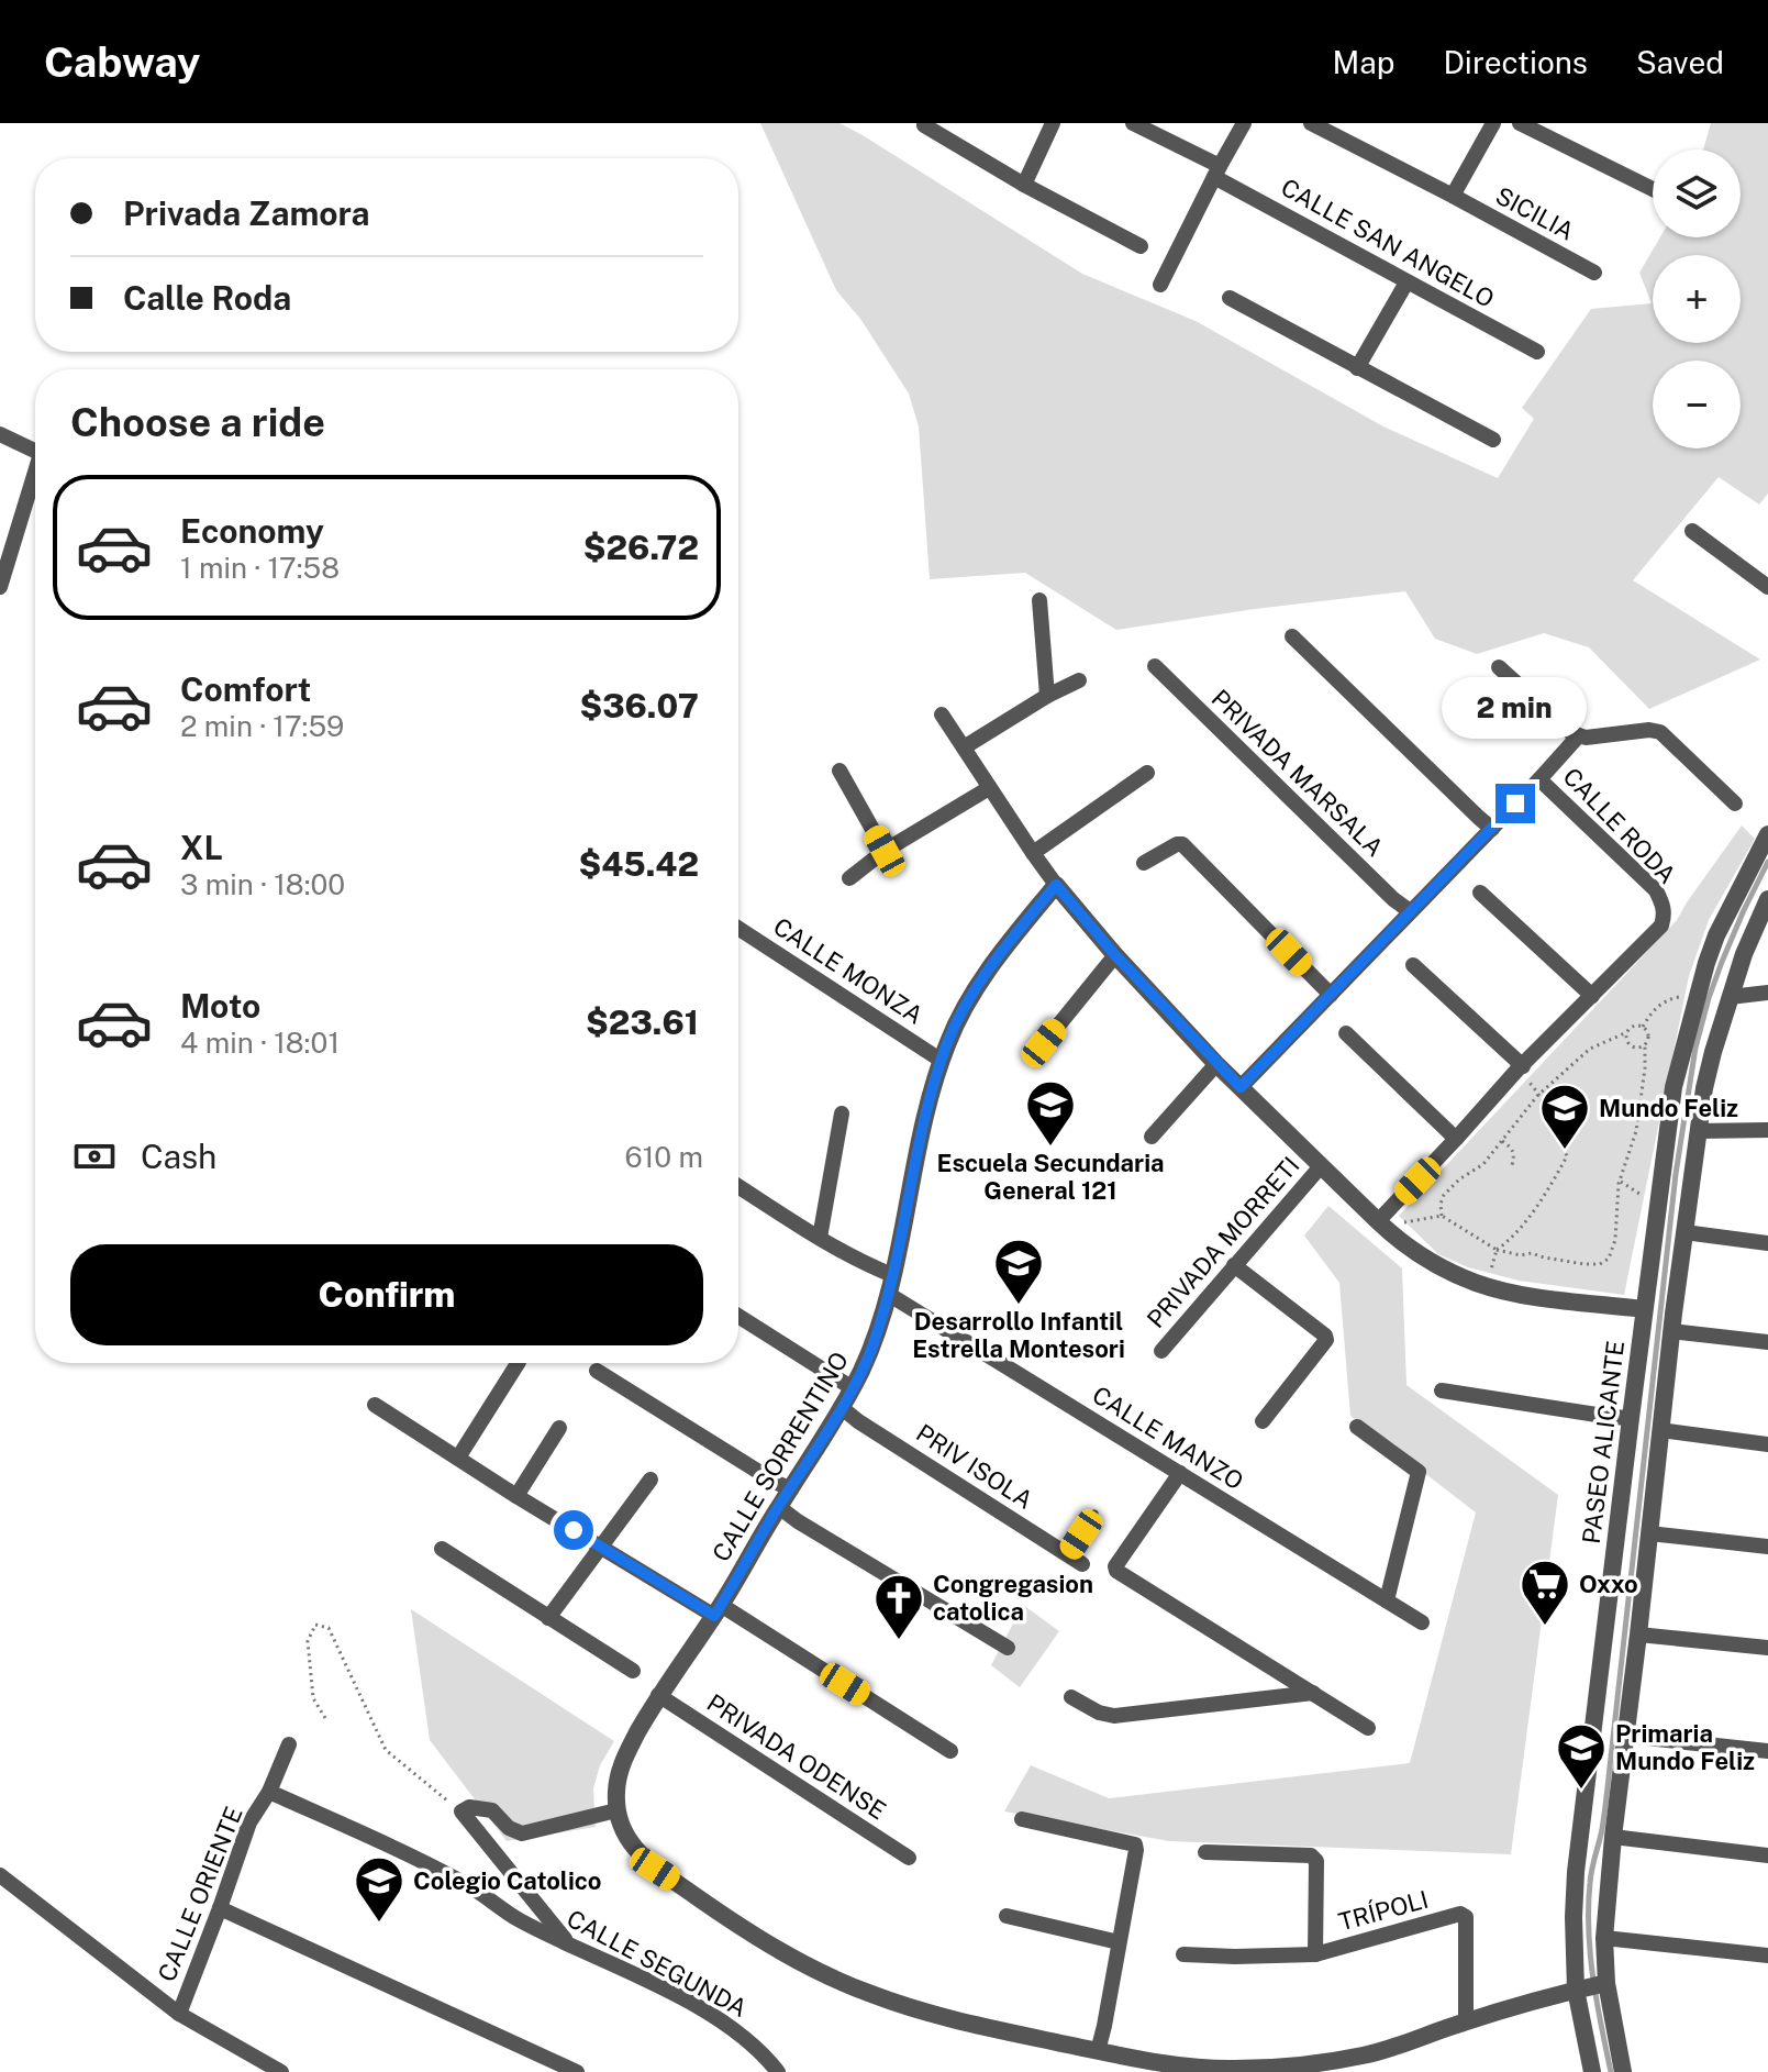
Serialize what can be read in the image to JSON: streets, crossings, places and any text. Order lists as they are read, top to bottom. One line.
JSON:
{"streets":{"street":["SICILIA","CALLE SAN ANGELO","PRIVADA MARSALA","CALLE RODA","CALLE MONZA","PRIVADA MORRETI","CALLE MANZO","PASEO ALICANTE","CALLE SORRENTINO","PRIV ISOLA","PRIVADA ODENSE","CALLE ORIENTE","TRÍPOLI","CALLE SEGUNDA"]},"crossings":[["PRIVADA MARSALA","CALLE RODA"],["CALLE MONZA","CALLE SORRENTINO"],["CALLE MANZO","CALLE SORRENTINO"],["CALLE SORRENTINO","PRIV ISOLA"],["CALLE SORRENTINO","PRIVADA ODENSE"],["CALLE ORIENTE","CALLE SEGUNDA"]],"places":{"school or university":["Escuela Secundaria General 121","Mundo Feliz","Desarrollo Infantil Estrella Montesori","Primaria Mundo Feliz","Colegio Catolico"],"supermarket":["Oxxo"],"church":["Congregasion catolica"]},"page":{"header":"Cabway","nav":["Map","Directions","Saved"],"map_buttons":["+","−"],"banner":["Privada Zamora","Calle Roda"],"heading":"Choose a ride","list":[{"name":"Economy","note":"1 min · 17:58","value":"$26.72"},{"name":"Comfort","note":"2 min · 17:59","value":"$36.07"},{"name":"XL","note":"3 min · 18:00","value":"$45.42"},{"name":"Moto","note":"4 min · 18:01","value":"$23.61"}],"bubble":"2 min","pay":["Cash","610 m"],"buttons":"Confirm"}}
